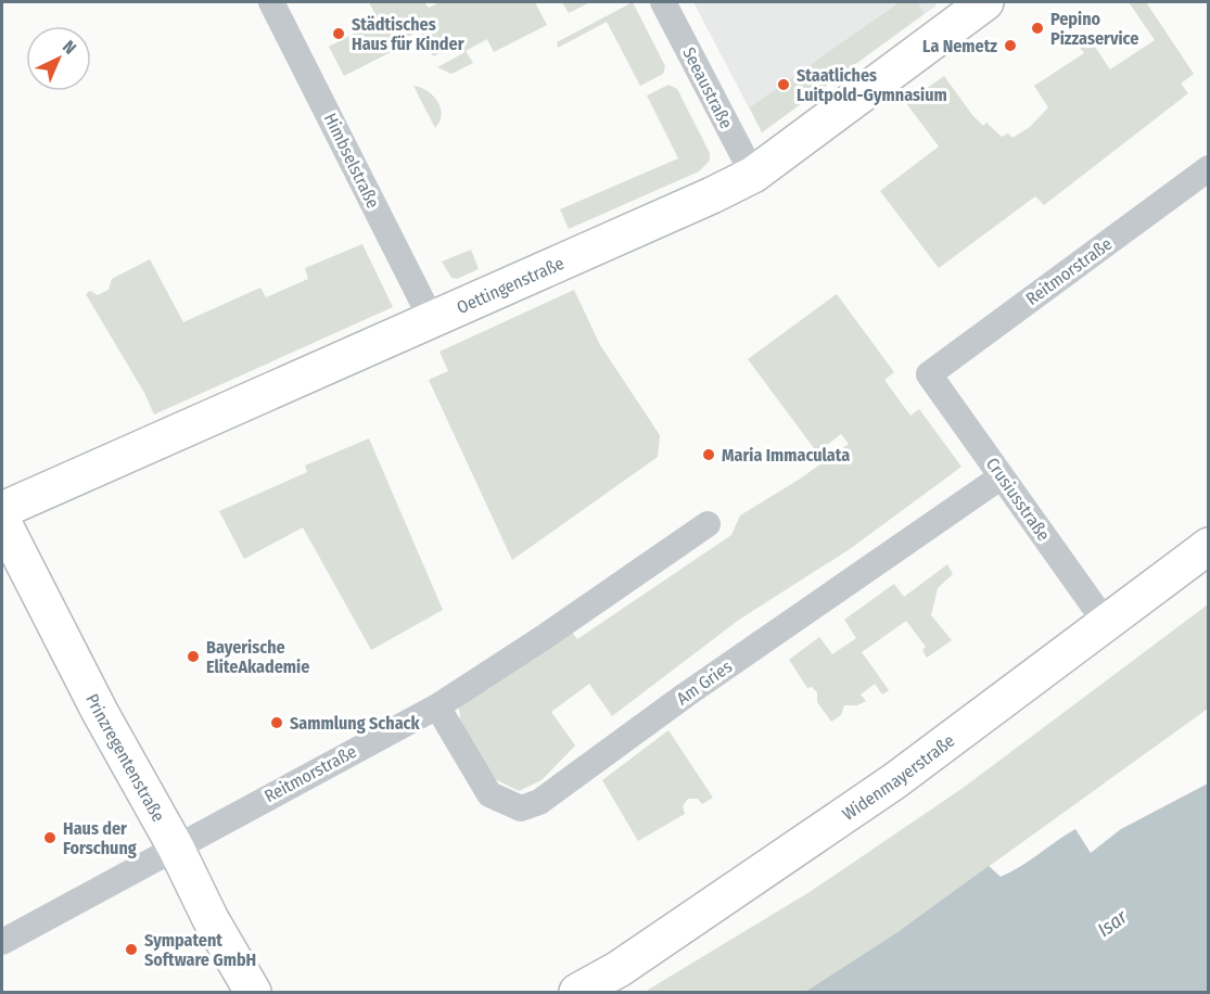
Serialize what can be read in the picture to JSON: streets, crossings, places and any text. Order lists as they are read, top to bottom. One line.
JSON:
{"streets":{"main road":["Oettingenstraße","Prinzregentenstraße","Widenmayerstraße"],"street":["Seeaustraße","Himbselstraße","Reitmorstraße","Crusiusstraße","Am Gries"]},"crossings":[["Seeaustraße","Oettingenstraße"],["Himbselstraße","Oettingenstraße"],["Reitmorstraße","Crusiusstraße"],["Reitmorstraße","Am Gries"],["Reitmorstraße","Prinzregentenstraße"],["Crusiusstraße","Am Gries"],["Crusiusstraße","Widenmayerstraße"]],"water":["Isar"],"places":["Pepino Pizzaservice","Städtisches Haus für Kinder","La Nemetz","Staatliches Luitpold-Gymnasium","Maria Immaculata","Bayerische EliteAkademie","Sammlung Schack","Haus der Forschung","Sympatent Software GmbH"],"north":"top right"}
